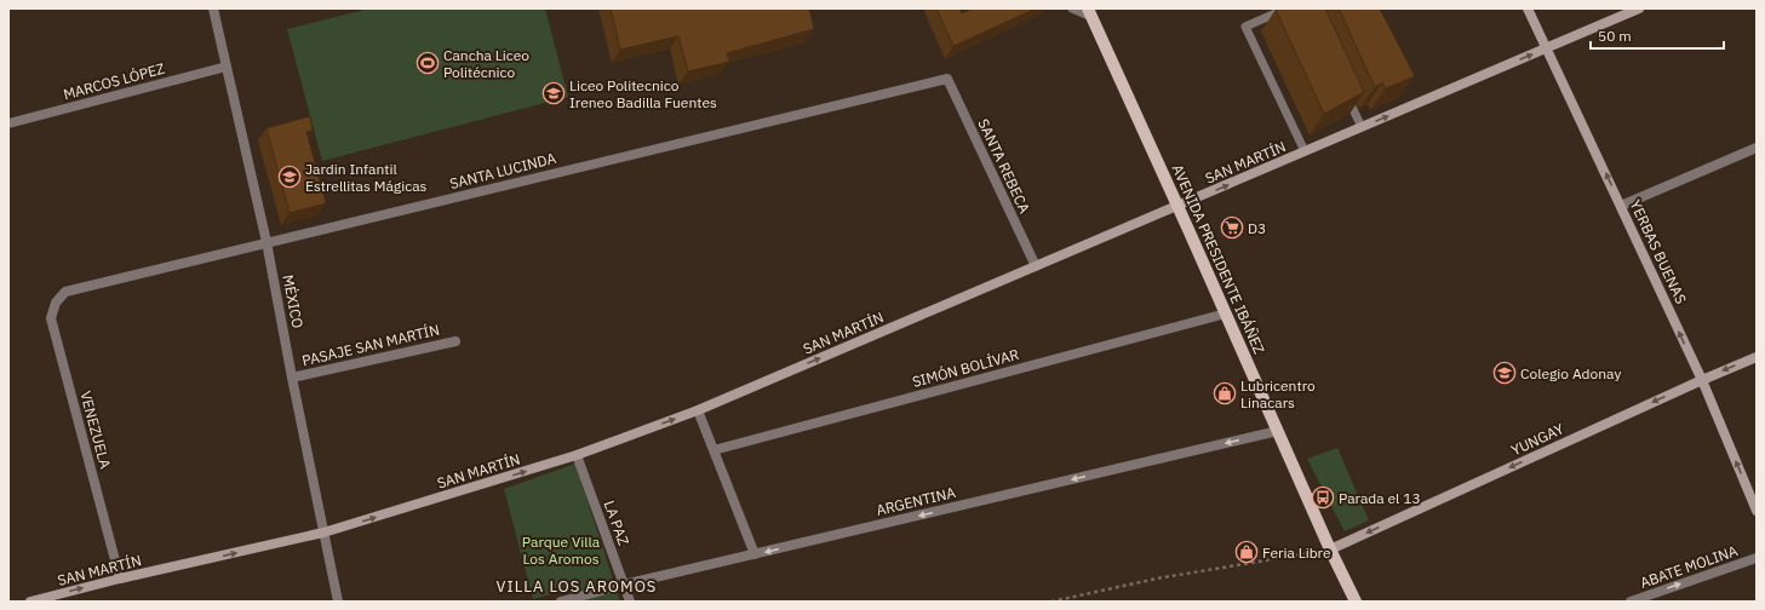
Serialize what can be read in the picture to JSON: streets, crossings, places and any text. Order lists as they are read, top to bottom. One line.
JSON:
{"streets":{"main road":["AVENIDA PRESIDENTE IBÁÑEZ"],"street":["MARCOS LÓPEZ","SAN MARTÍN","SANTA REBECA","SANTA LUCINDA","YERBAS BUENAS","MÉXICO","PASAJE SAN MARTÍN","SIMÓN BOLÍVAR","VENEZUELA","YUNGAY","ARGENTINA","LA PAZ","ABATE MOLINA"]},"crossings":[["MARCOS LÓPEZ","MÉXICO"],["SAN MARTÍN","SANTA REBECA"],["SAN MARTÍN","YERBAS BUENAS"],["SAN MARTÍN","AVENIDA PRESIDENTE IBÁÑEZ"],["SAN MARTÍN","MÉXICO"],["SAN MARTÍN","VENEZUELA"],["SAN MARTÍN","LA PAZ"],["SANTA REBECA","SANTA LUCINDA"],["SANTA LUCINDA","MÉXICO"],["SANTA LUCINDA","VENEZUELA"],["YERBAS BUENAS","YUNGAY"],["AVENIDA PRESIDENTE IBÁÑEZ","SIMÓN BOLÍVAR"],["AVENIDA PRESIDENTE IBÁÑEZ","YUNGAY"],["AVENIDA PRESIDENTE IBÁÑEZ","ARGENTINA"],["MÉXICO","PASAJE SAN MARTÍN"],["ARGENTINA","LA PAZ"]],"one_way":["SAN MARTÍN","YERBAS BUENAS","YUNGAY","ARGENTINA","ABATE MOLINA"],"districts":["VILLA LOS AROMOS"],"parks":["Parque Villa Los Aromos"],"places":{"sports":["Cancha Liceo Politécnico"],"school or university":["Liceo Politecnico Ireneo Badilla Fuentes","Jardin Infantil Estrellitas Mágicas","Colegio Adonay"],"supermarket":["D3"],"shop":["Lubricentro Linacars","Feria Libre"],"bus stop":["Parada el 13"]},"scale_bar":"50 m"}
